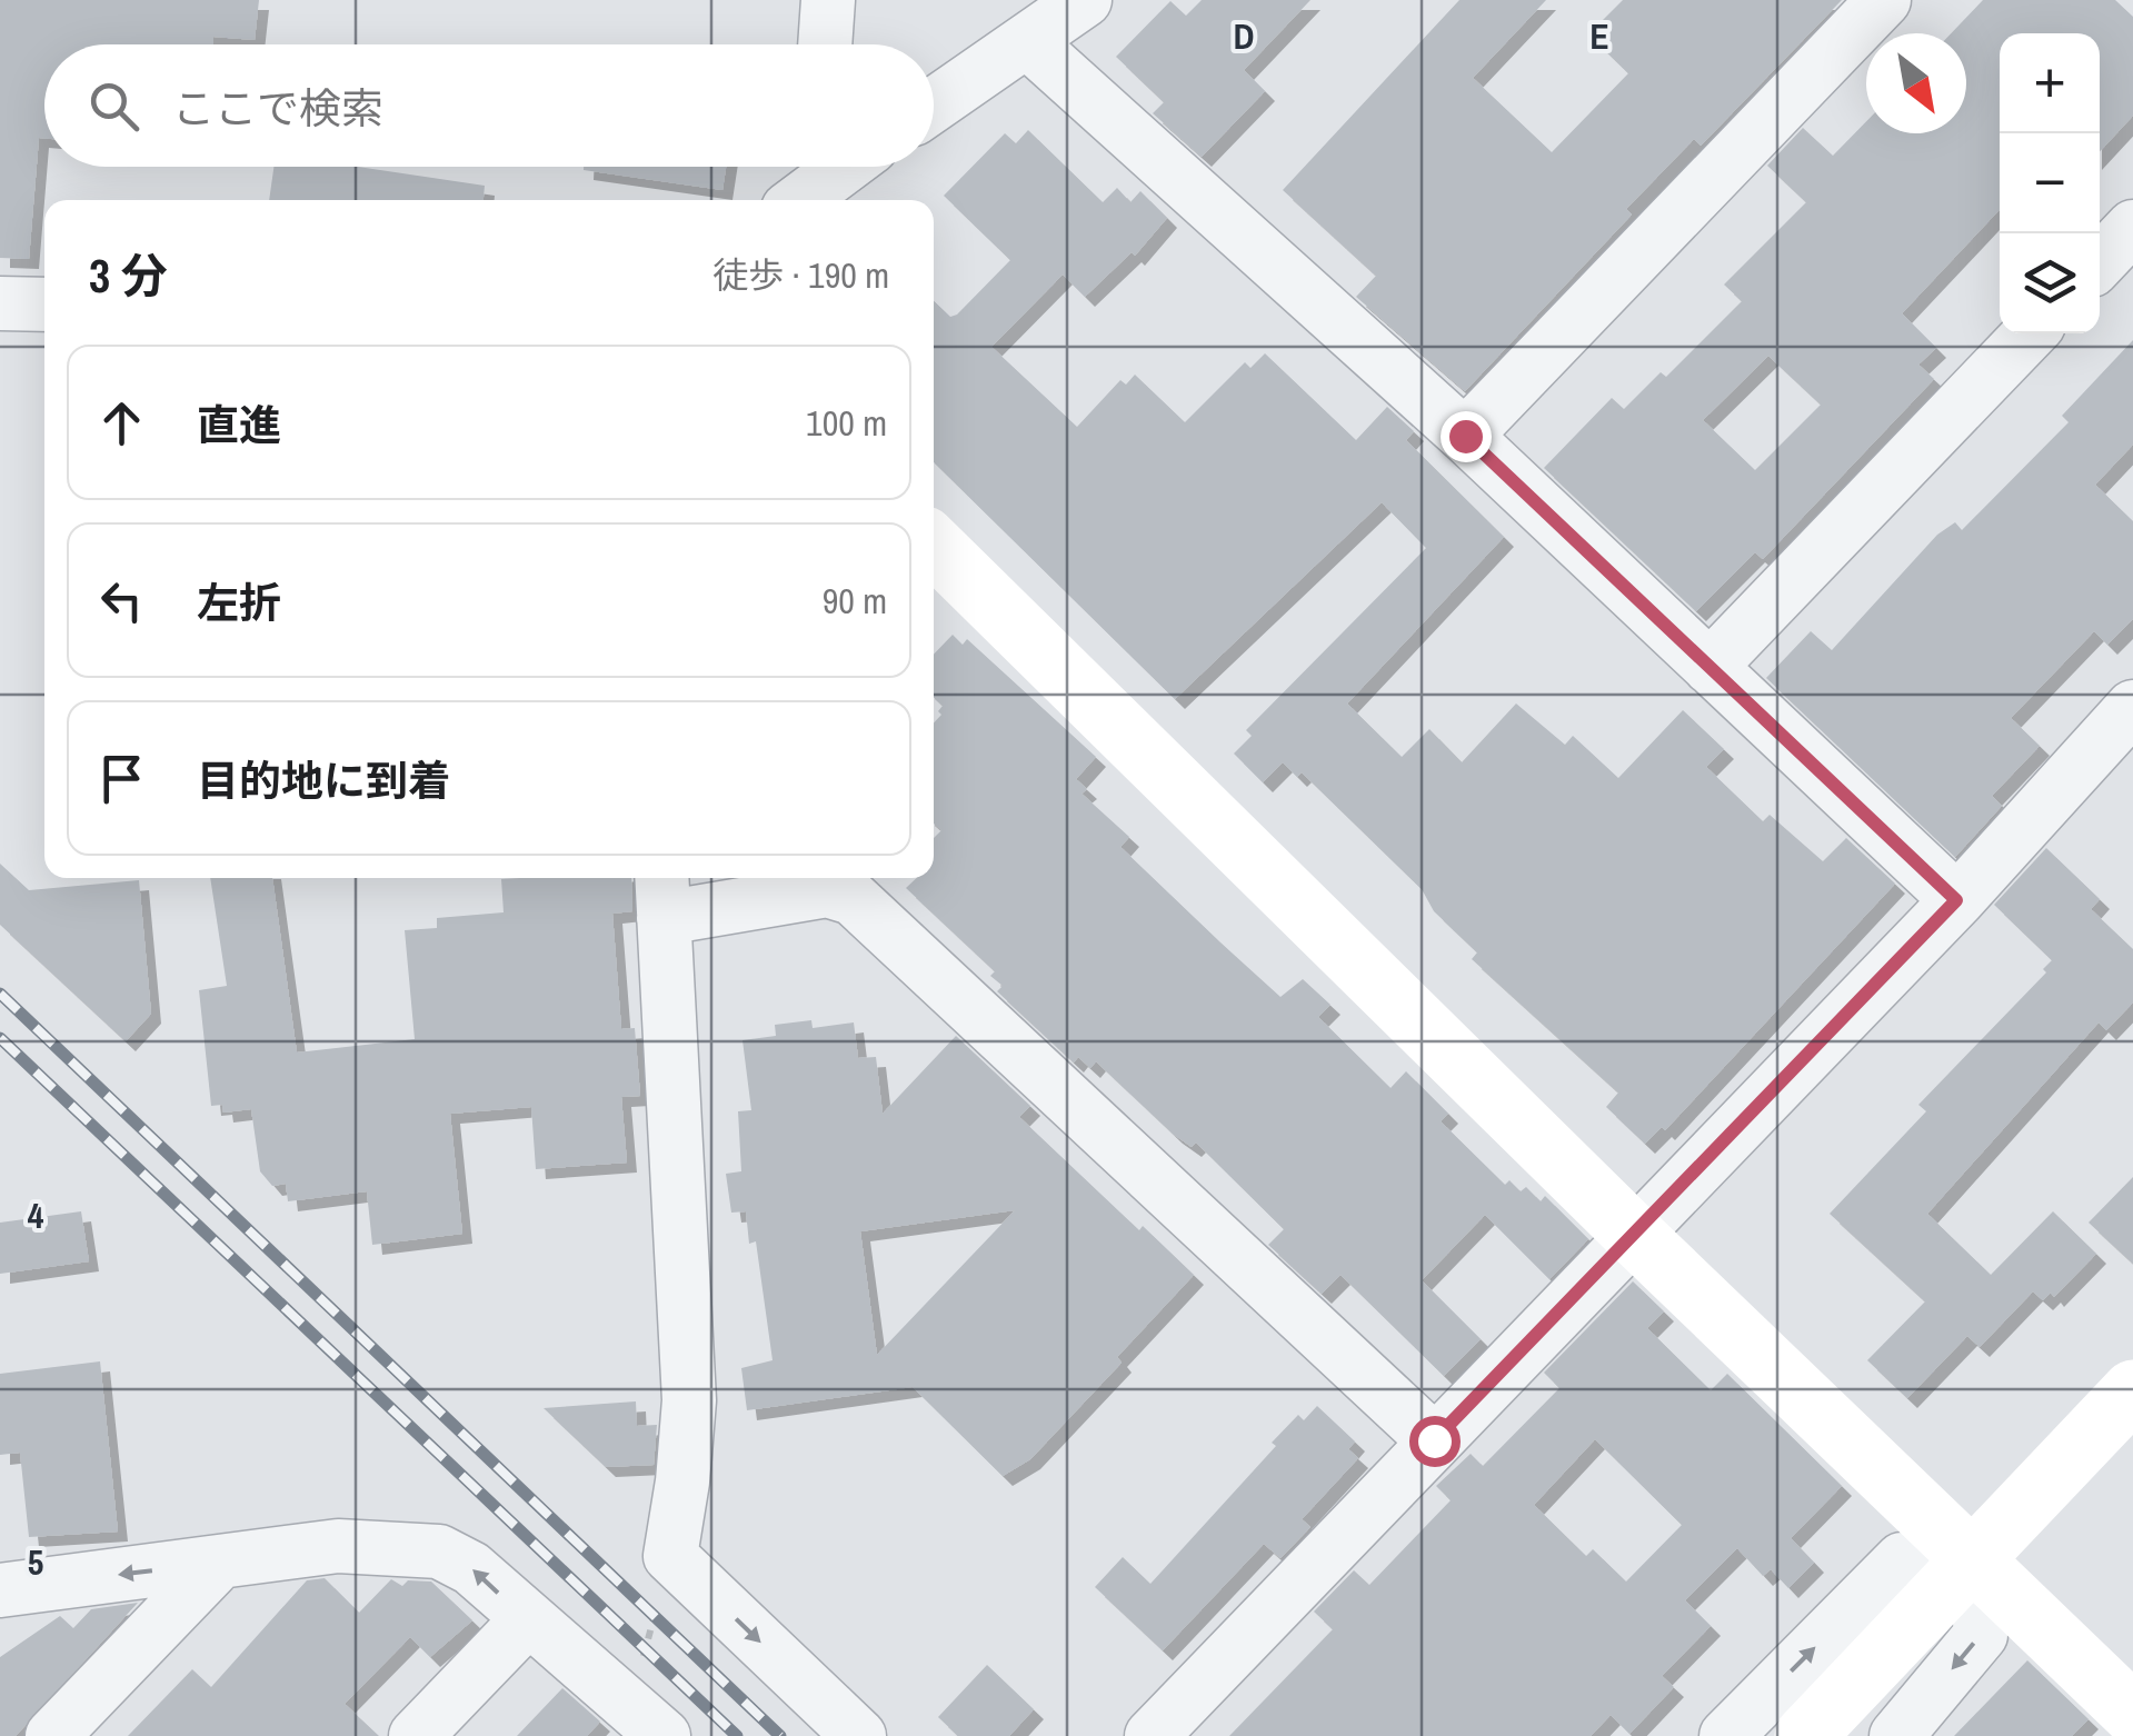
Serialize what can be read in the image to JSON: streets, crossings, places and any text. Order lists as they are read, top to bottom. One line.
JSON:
{"north":"bottom right","page":{"map_buttons":["+","−"],"search":"ここで検索","heading":["3 分","徒歩 · 190 m"],"list":[["直進","100 m"],["左折","90 m"],"目的地に到着"]},"grid":{"columns":["D","E"],"rows":["4","5"]}}
